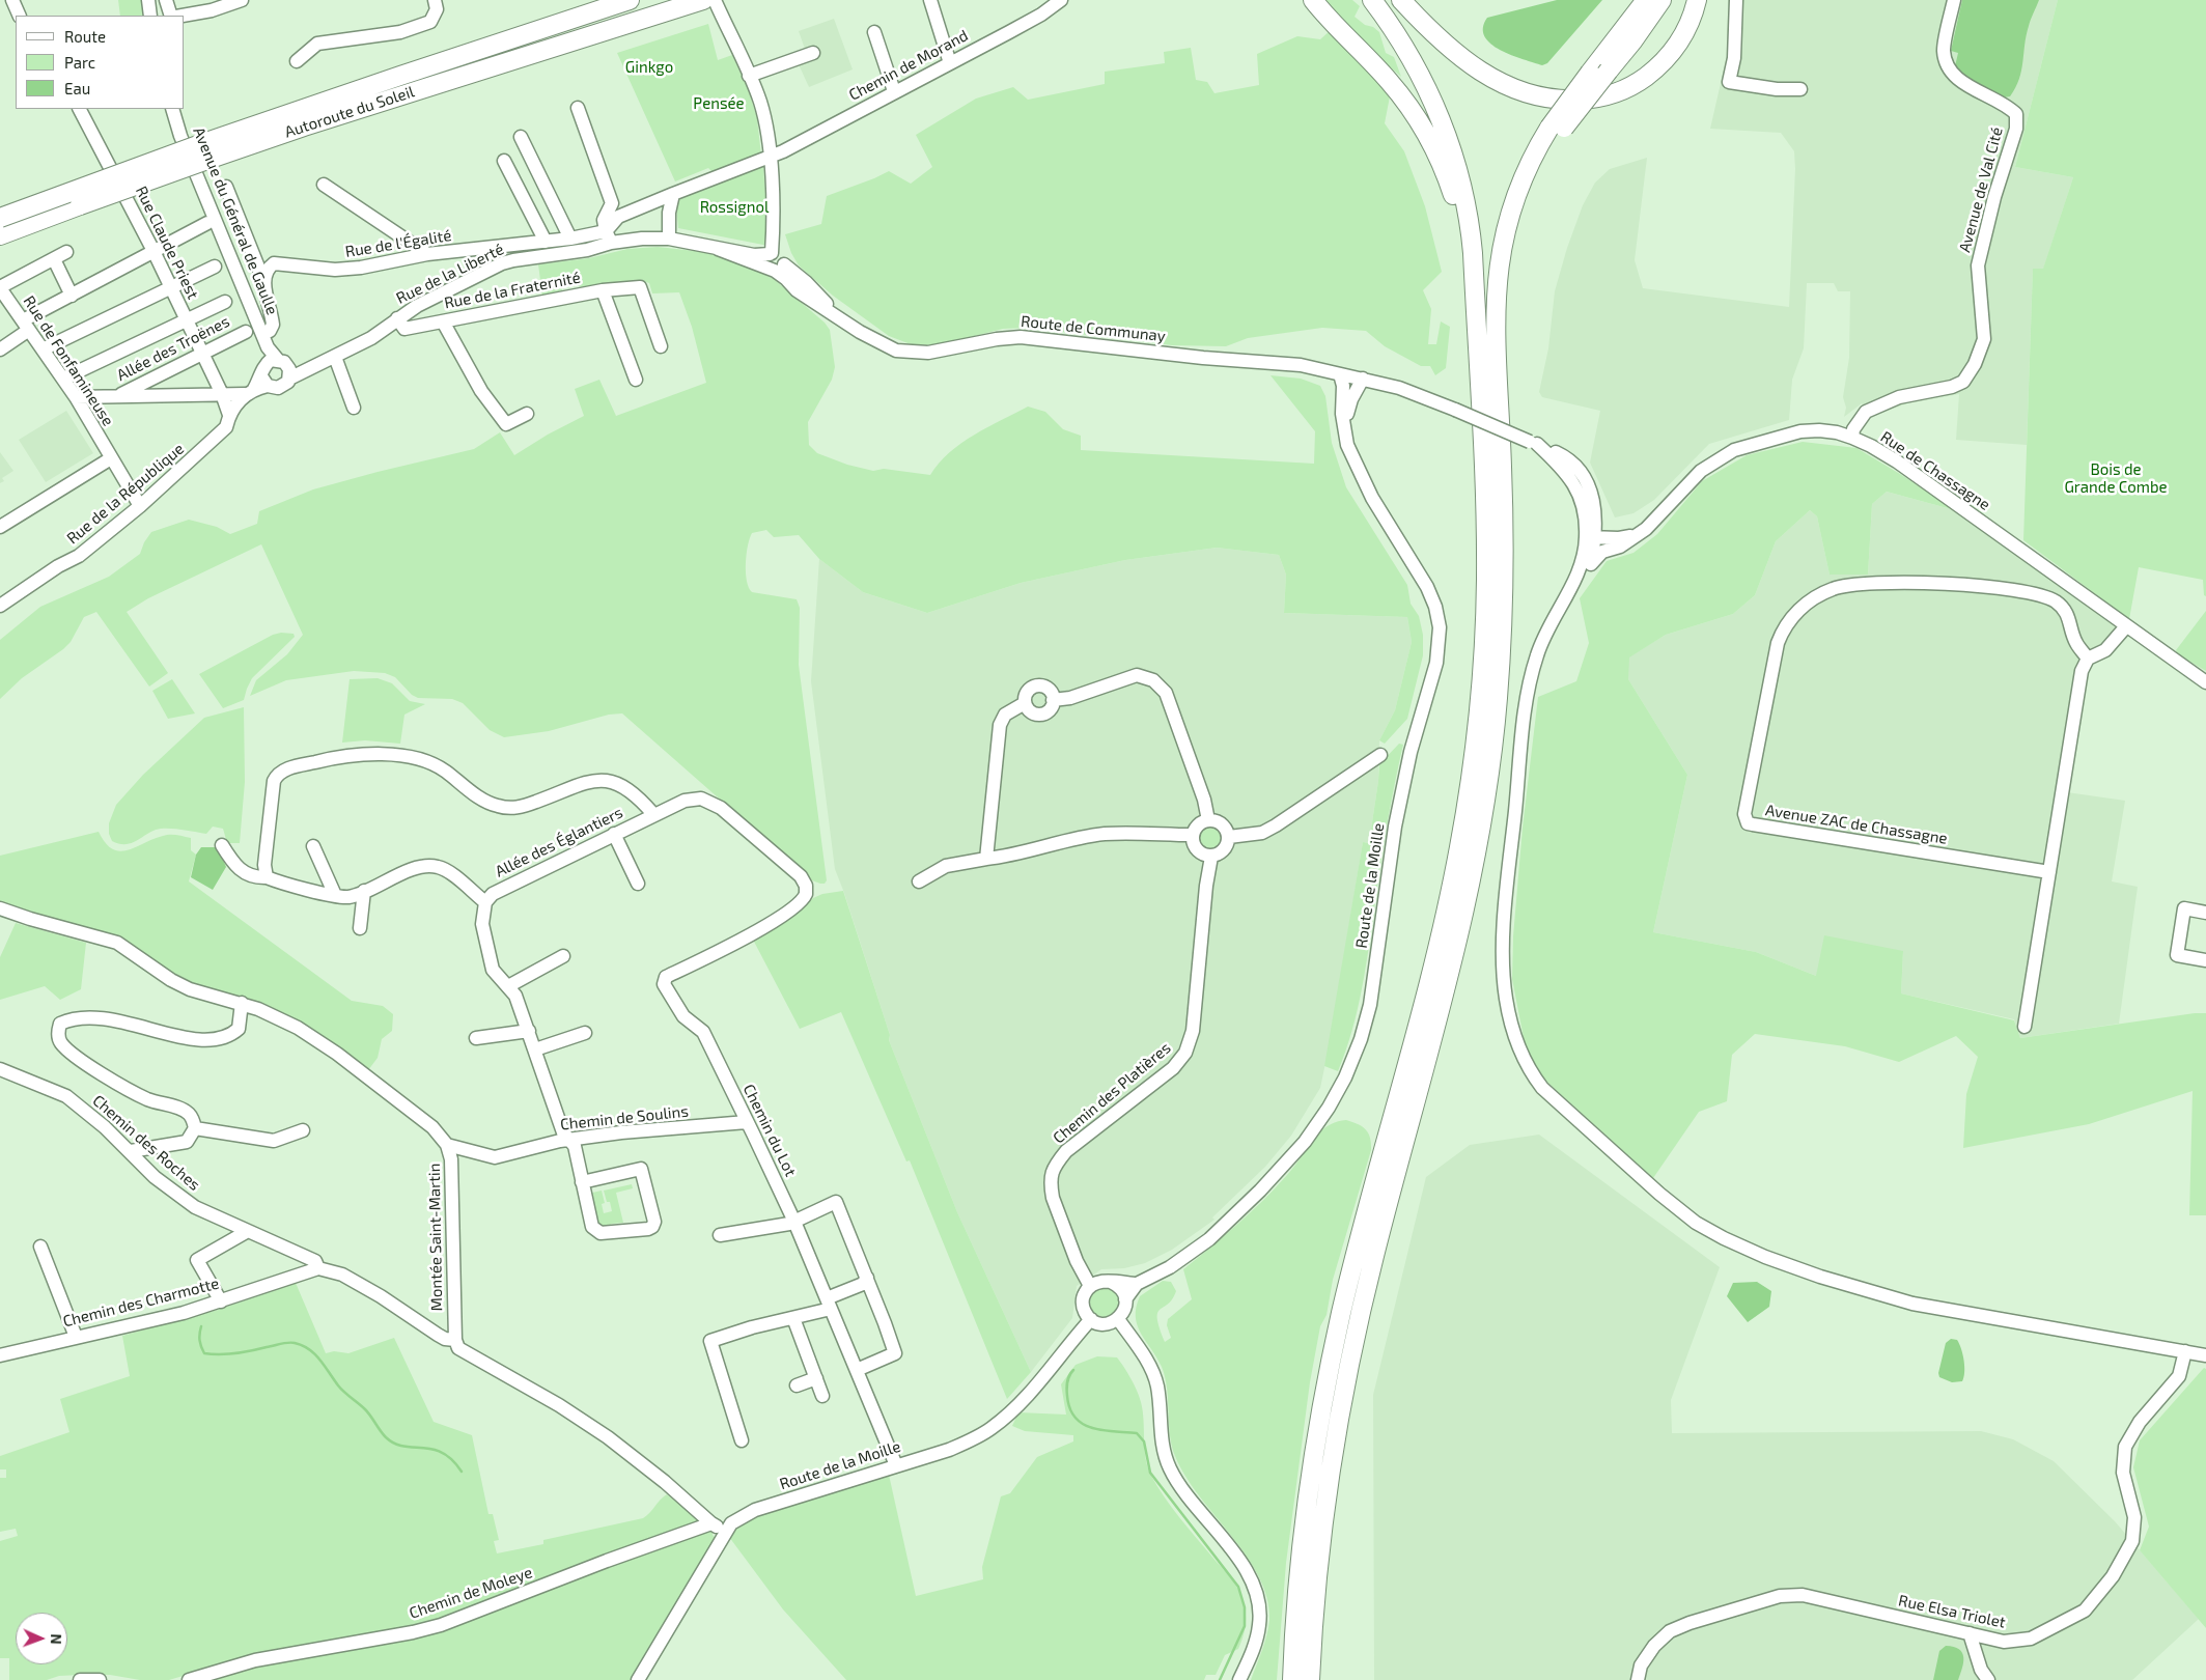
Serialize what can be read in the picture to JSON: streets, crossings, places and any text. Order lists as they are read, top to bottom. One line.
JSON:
{"streets":{"highway":["Autoroute du Soleil"],"street":["Chemin de Morand","Avenue de Val Cité","Avenue du Général de Gaulle","Rue Claude Priest","Rue de l'Égalité","Rue de la Liberté","Rue de la Fraternité","Route de Communay","Allée des Troënes","Rue de Fonfamineuse","Rue de Chassagne","Rue de la République","Avenue ZAC de Chassagne","Allée des Églantiers","Route de la Moille","Chemin des Platières","Chemin de Soulins","Chemin du Lot","Chemin des Roches","Montée Saint-Martin","Chemin des Charmotte","Chemin de Moleye","Rue Elsa Triolet"]},"crossings":[["Chemin de Morand","Rue de l'Égalité"],["Avenue de Val Cité","Rue de Chassagne"],["Avenue du Général de Gaulle","Rue de la Liberté"],["Rue Claude Priest","Allée des Troënes"],["Rue Claude Priest","Rue de la République"],["Rue de l'Égalité","Rue de la Liberté"],["Rue de la Liberté","Rue de la Fraternité"],["Rue de la Liberté","Route de Communay"],["Route de Communay","Rue de Chassagne"],["Route de Communay","Route de la Moille"],["Rue de Fonfamineuse","Rue de la République"],["Allée des Églantiers","Chemin du Lot"],["Route de la Moille","Chemin des Platières"],["Route de la Moille","Chemin du Lot"],["Chemin de Soulins","Chemin du Lot"],["Chemin de Soulins","Montée Saint-Martin"],["Chemin des Roches","Chemin des Charmotte"]],"parks":["Ginkgo","Pensée","Rossignol","Bois de Grande Combe"],"legend":["Route","Parc","Eau"],"north":"right"}
